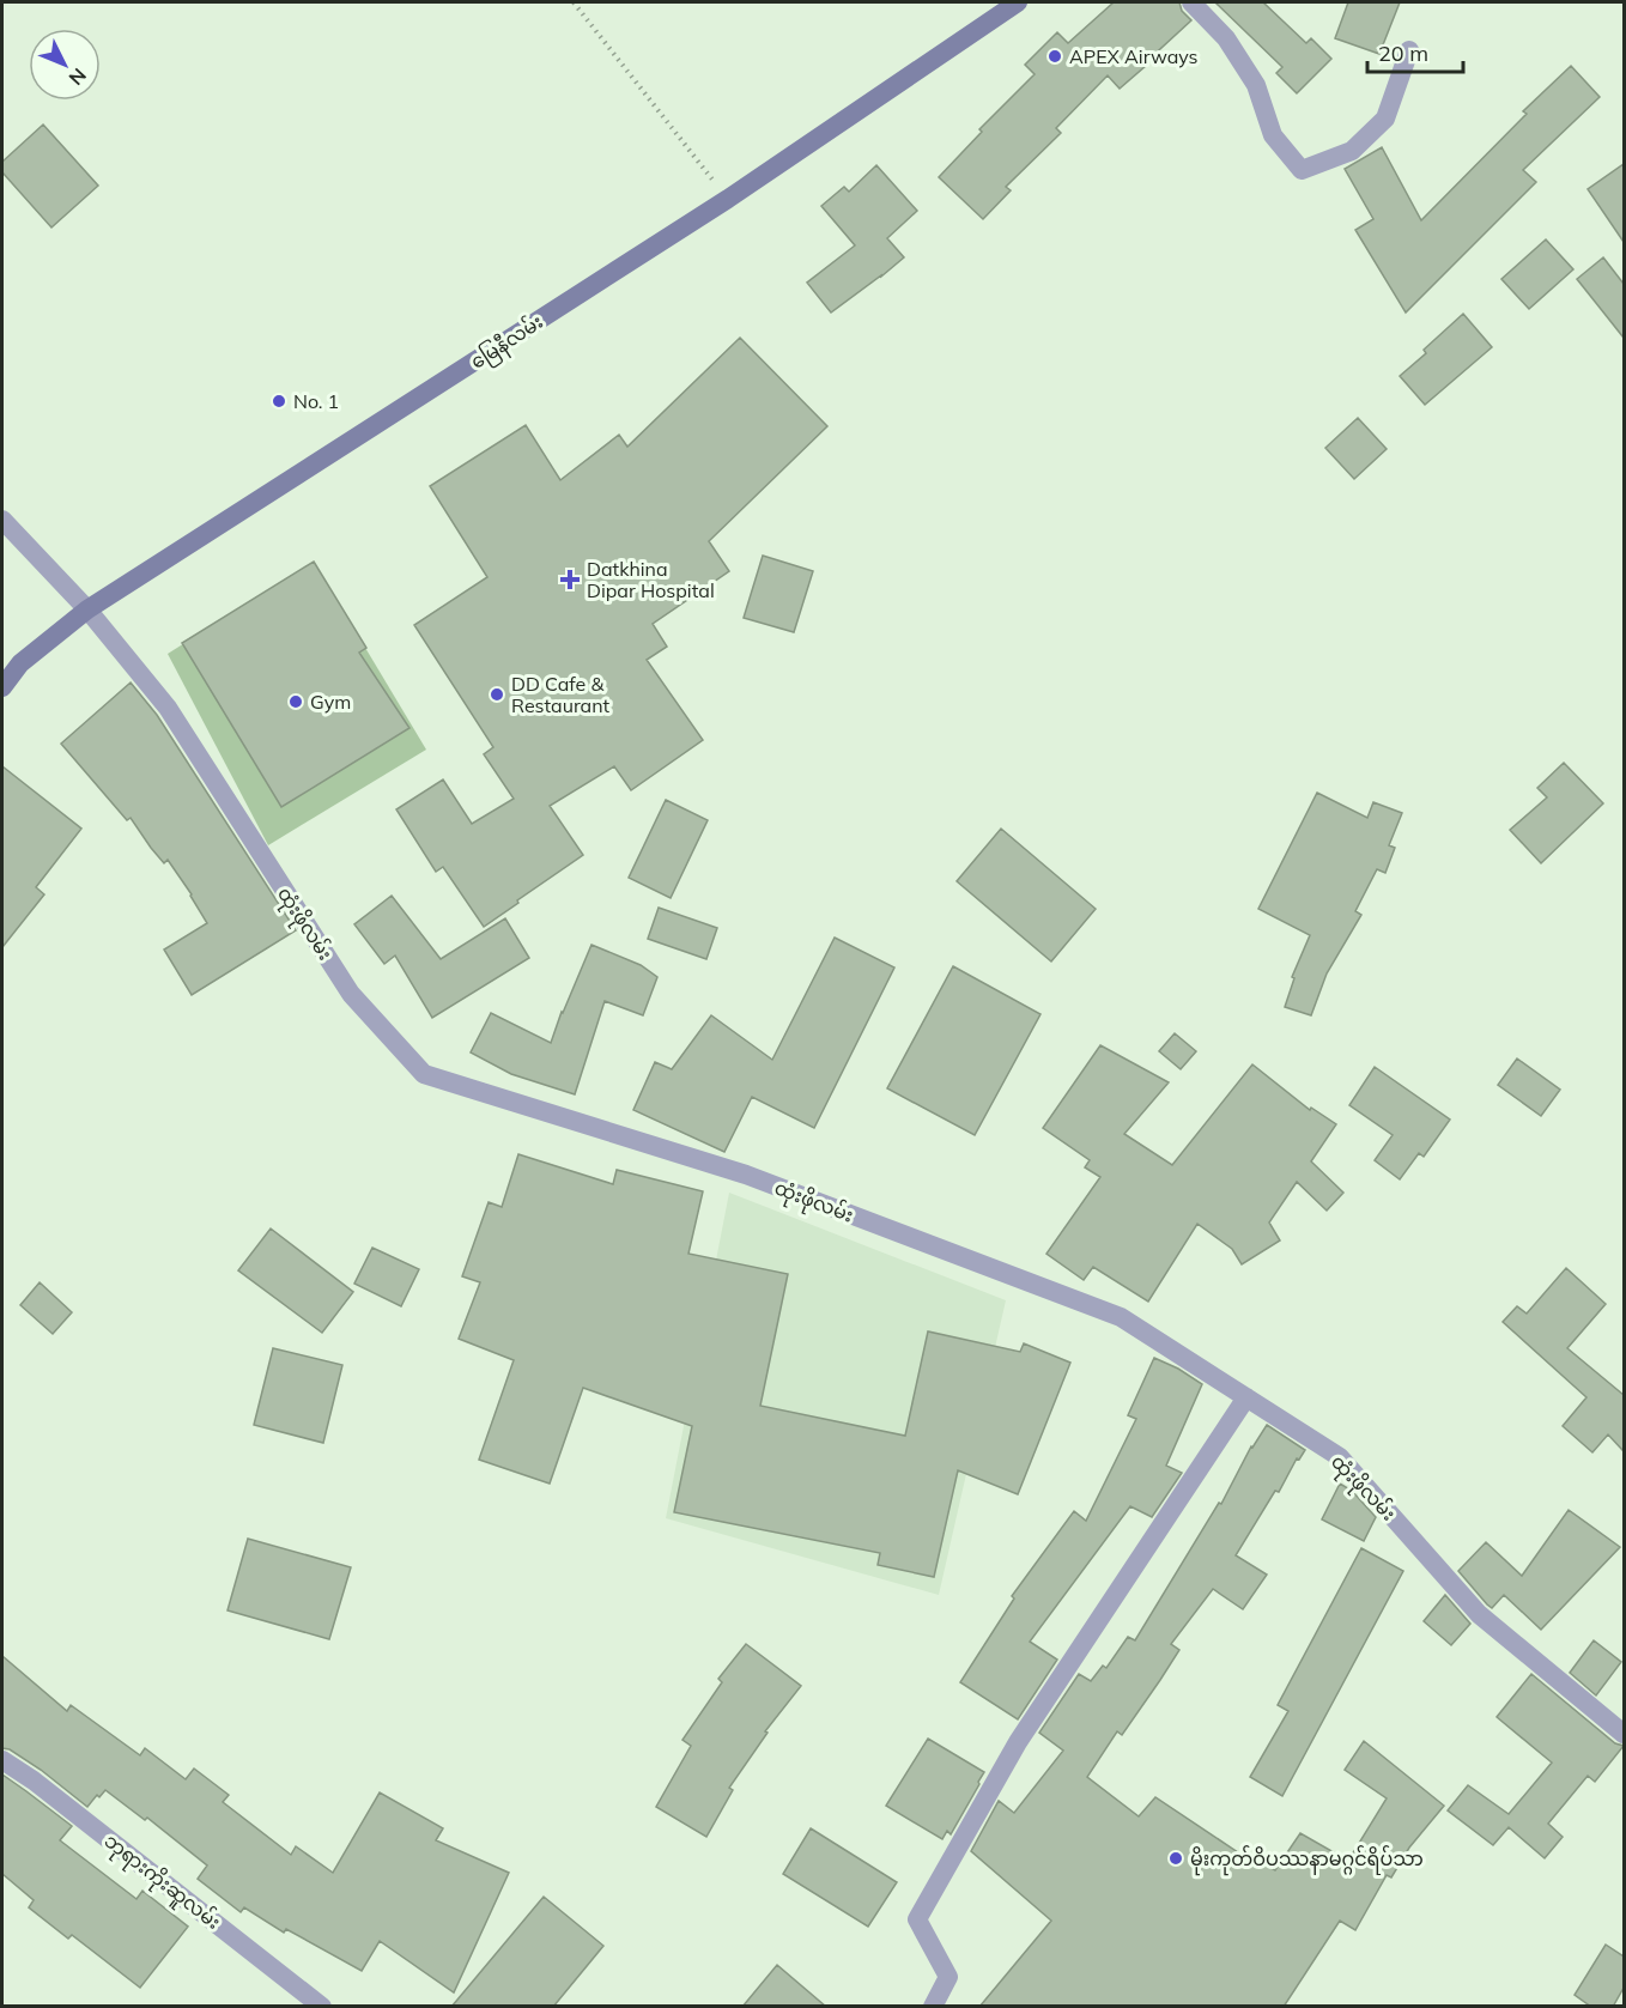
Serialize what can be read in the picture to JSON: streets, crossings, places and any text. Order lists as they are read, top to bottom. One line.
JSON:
{"streets":{"main road":["မြေနီလမ်း"],"street":["ထုံးဖိုလမ်း","ဘုရားကိုးဆူလမ်း"]},"crossings":[["မြေနီလမ်း","ထုံးဖိုလမ်း"]],"places":{"other":["APEX Airways","No. 1","DD Cafe & Restaurant","Gym","မိုးကုတ်ဝိပဿနာမဂ္ဂင်ရိပ်သာ"],"health":["Datkhina Dipar Hospital"]},"scale_bar":"20 m","north":"bottom right"}
